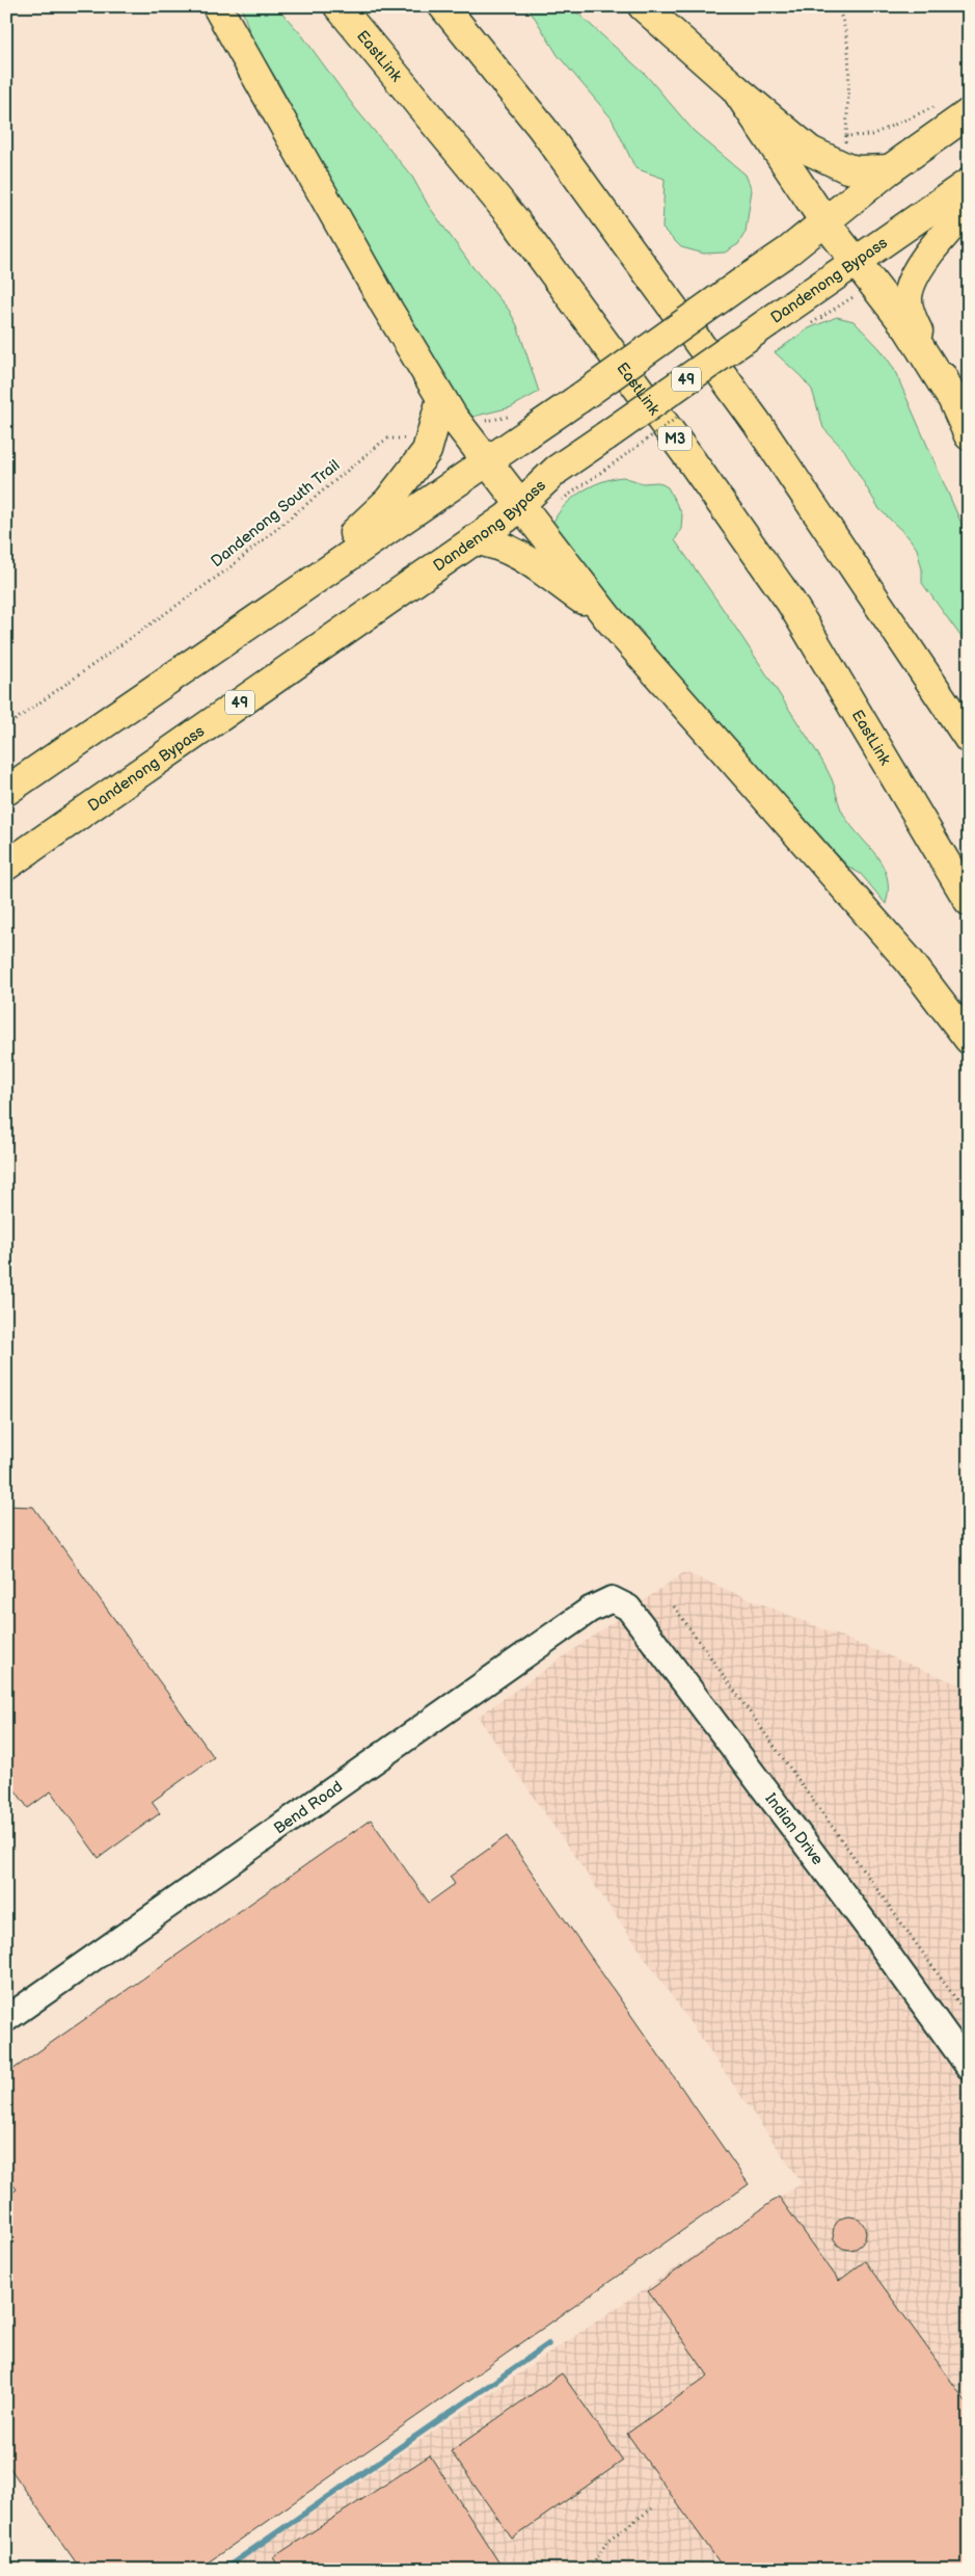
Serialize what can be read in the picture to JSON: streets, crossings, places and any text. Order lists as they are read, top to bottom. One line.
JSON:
{"streets":{"highway":["EastLink","Dandenong Bypass","49","M3"],"street":["Bend Road","Indian Drive"],"path":["Dandenong South Trail"]},"crossings":[["Bend Road","Indian Drive"]]}
